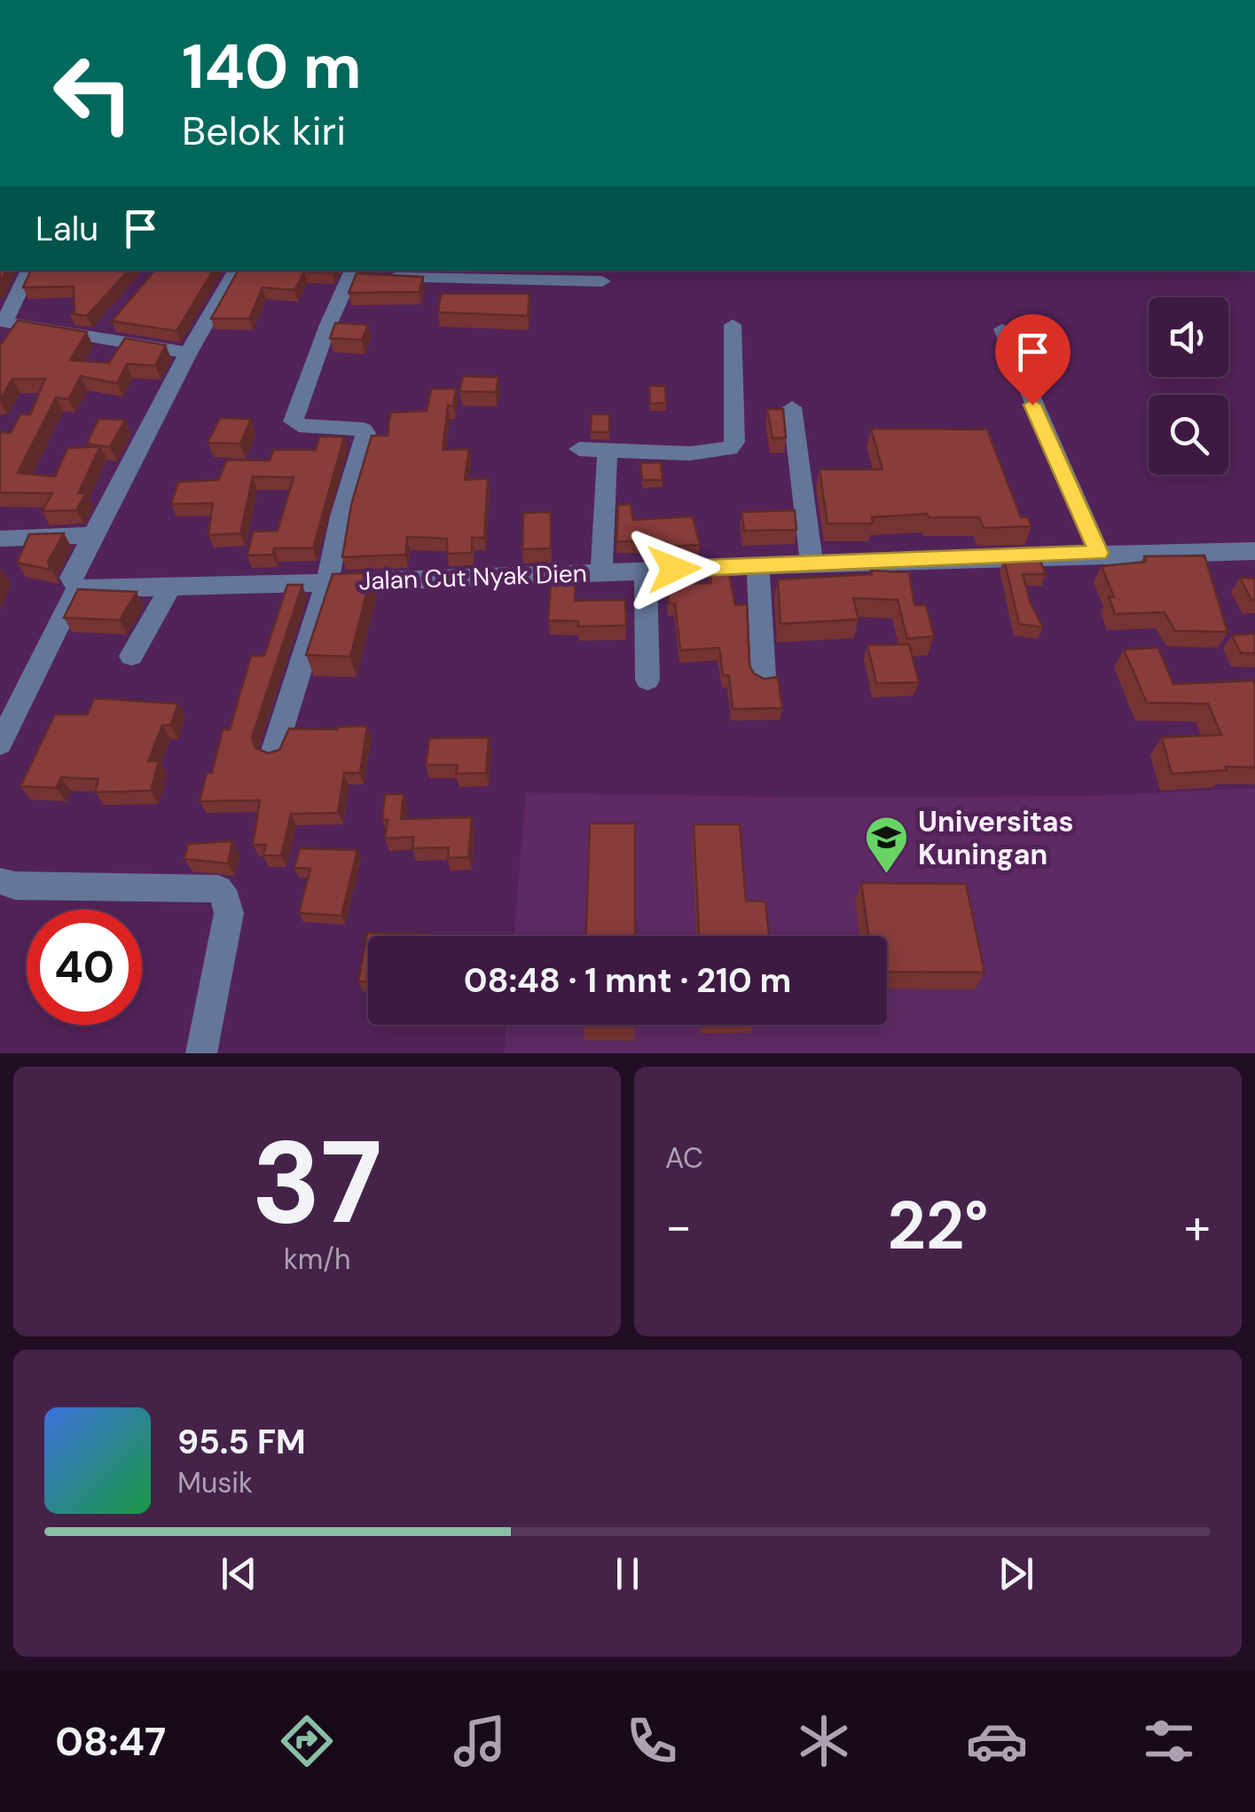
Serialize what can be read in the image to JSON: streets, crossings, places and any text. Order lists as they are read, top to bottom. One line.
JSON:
{"streets":{"street":["Jalan Cut Nyak Dien"]},"places":{"school or university":["Universitas Kuningan"]},"page":{"turn":["140 m","Belok kiri"],"then":"Lalu","limit":"40","trip":"08:48 · 1 mnt · 210 m","tile":[["37","km/h"],"AC"],"heat":["−","22°","+"],"song":["95.5 FM","Musik"],"tabs":"08:47"}}
